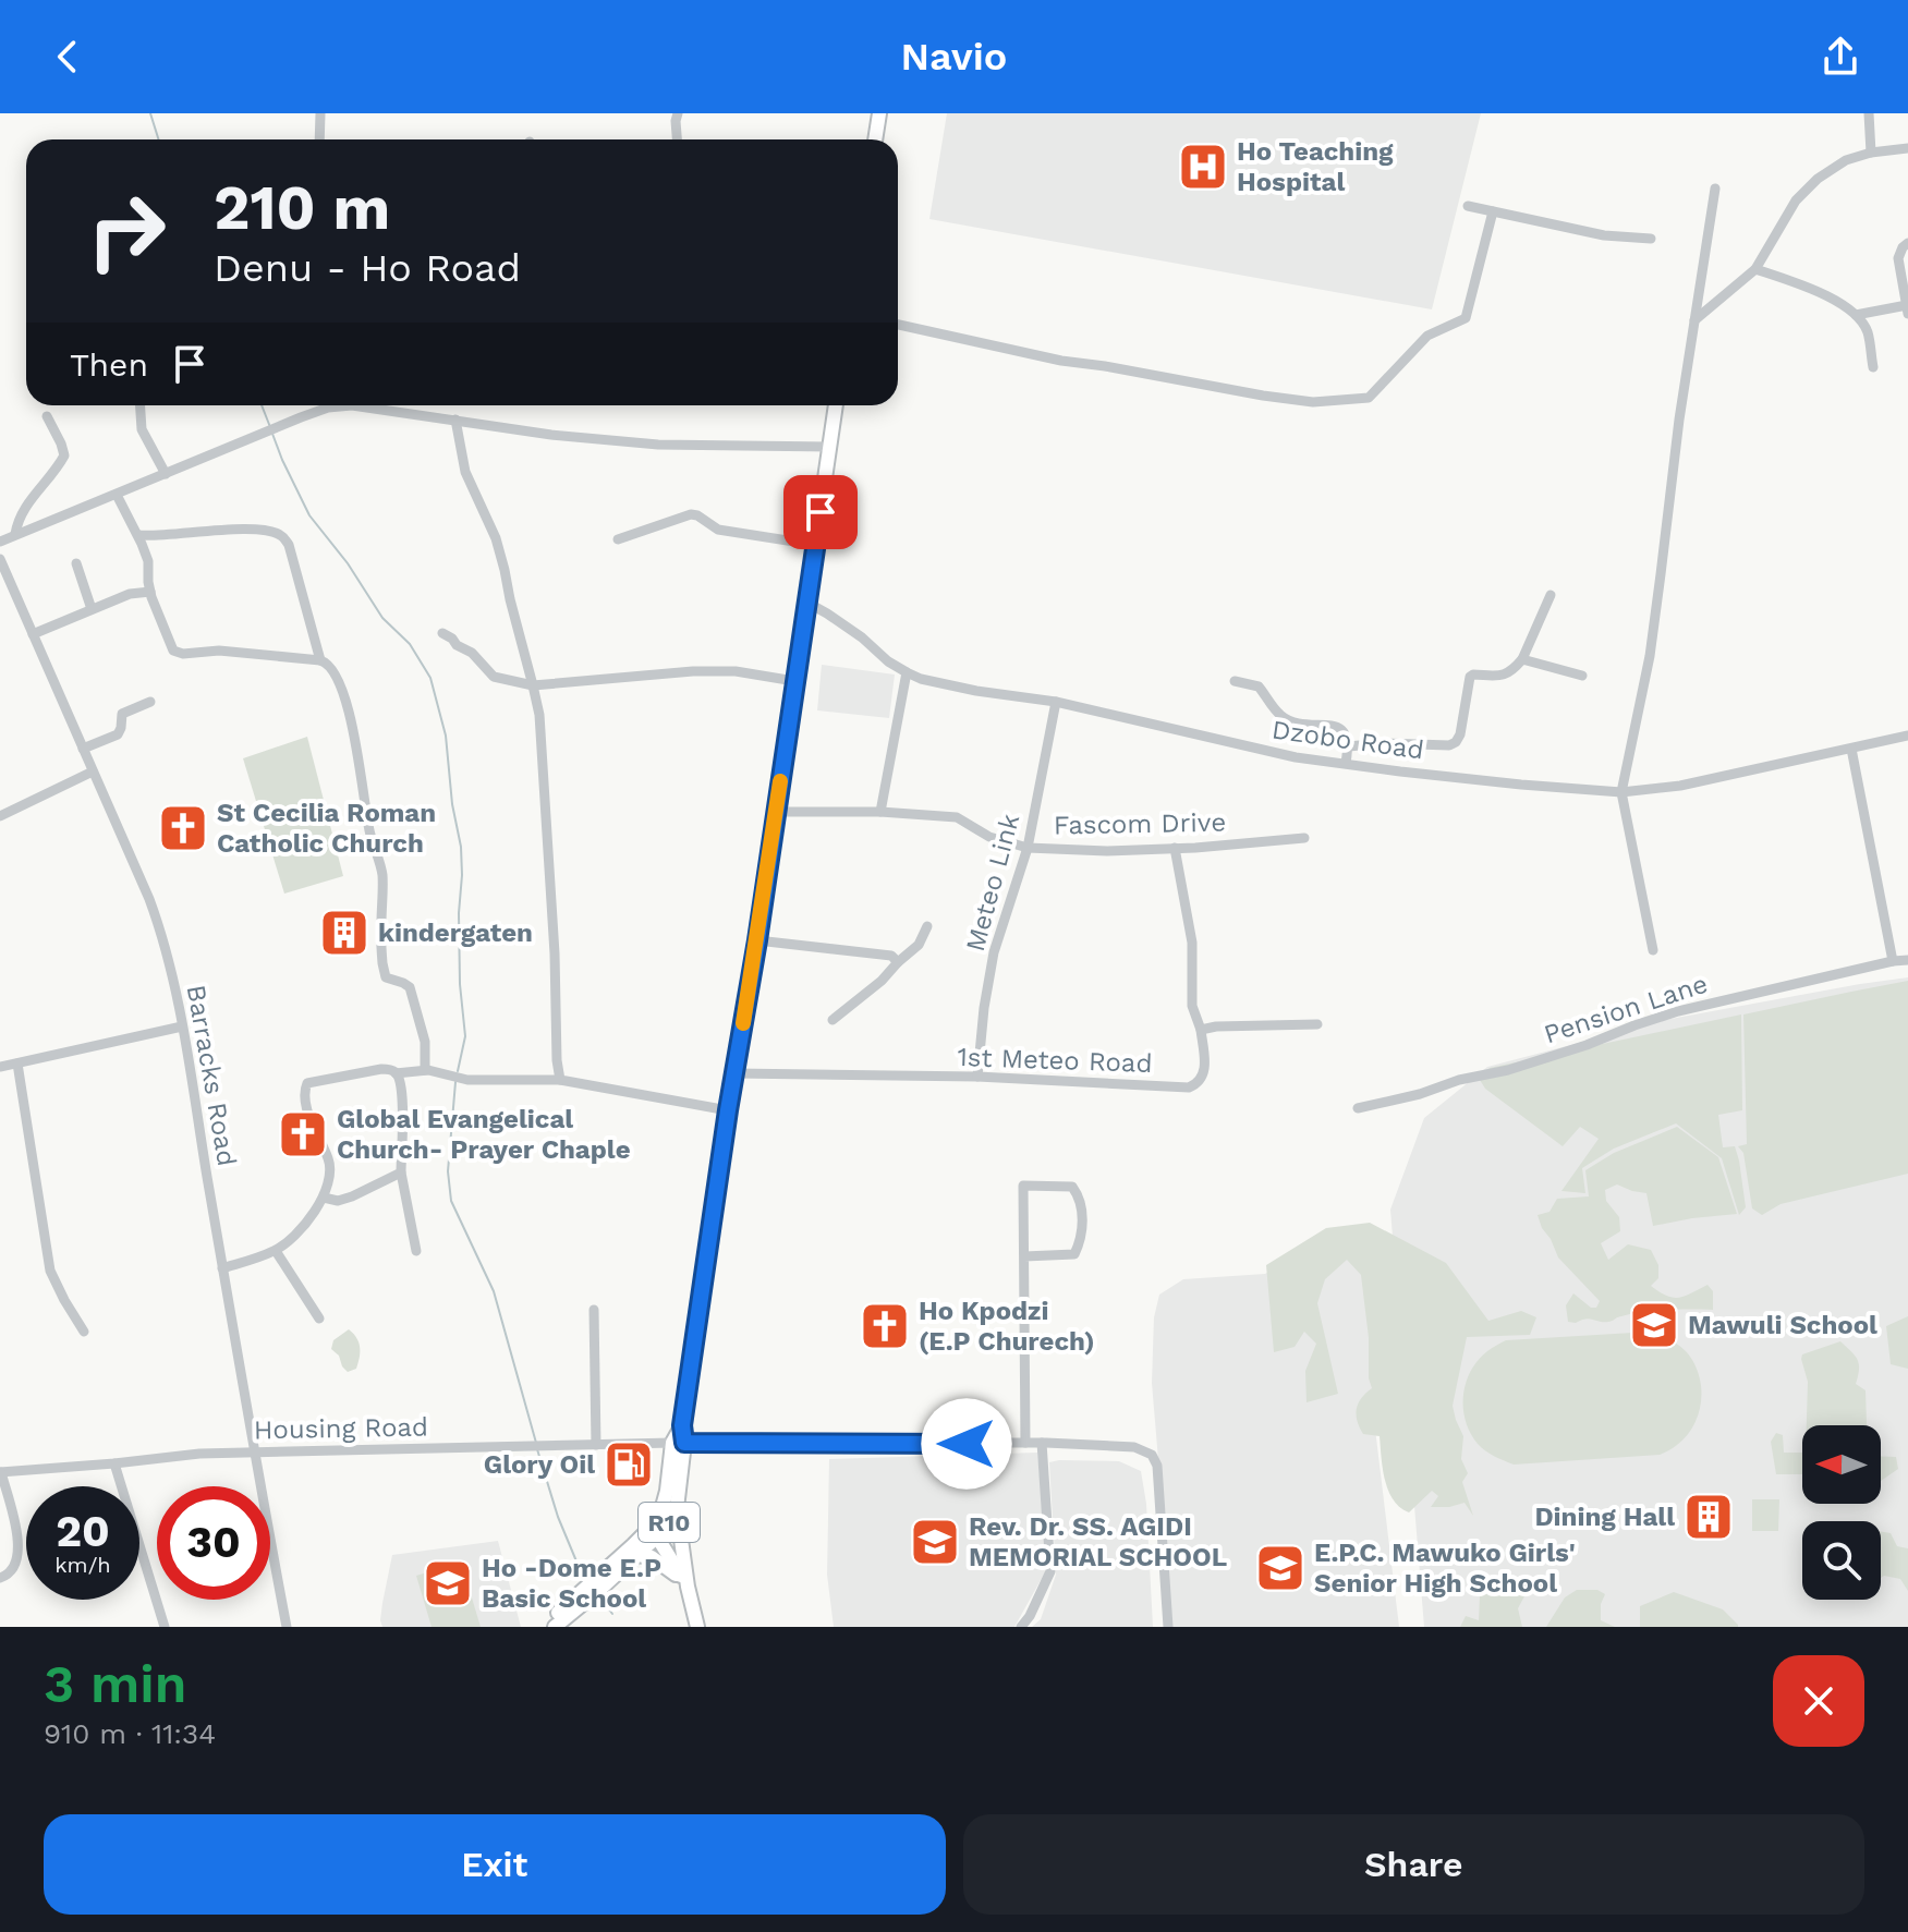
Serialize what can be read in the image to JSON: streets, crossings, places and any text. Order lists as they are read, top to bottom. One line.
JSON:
{"streets":{"main road":["R10"],"street":["Dzobo Road","Fascom Drive","Meteo Link","Pension Lane","1st Meteo Road","Barracks Road","Housing Road"]},"crossings":[["Dzobo Road","Meteo Link"],["Dzobo Road","R10"],["Fascom Drive","Meteo Link"],["Fascom Drive","R10"],["Meteo Link","1st Meteo Road"],["1st Meteo Road","R10"],["Barracks Road","Housing Road"],["Housing Road","R10"]],"places":{"hospital":["Ho Teaching Hospital"],"church":["St Cecilia Roman Catholic Church","Global Evangelical Church- Prayer Chaple","Ho Kpodzi (E.P Churech)"],"building":["kindergaten","Dining Hall"],"school or university":["Mawuli School","Rev. Dr. SS. AGIDI MEMORIAL SCHOOL","E.P.C. Mawuko Girls' Senior High School","Ho -Dome E.P Basic School"],"fuel station":["Glory Oil"]},"north":"left","page":{"header":"Navio","turn":["210 m","Denu - Ho Road"],"then":"Then","speed":"20 km/h","limit":"30","heading":["3 min","910 m · 11:34"],"buttons":["Exit","Share"]}}
